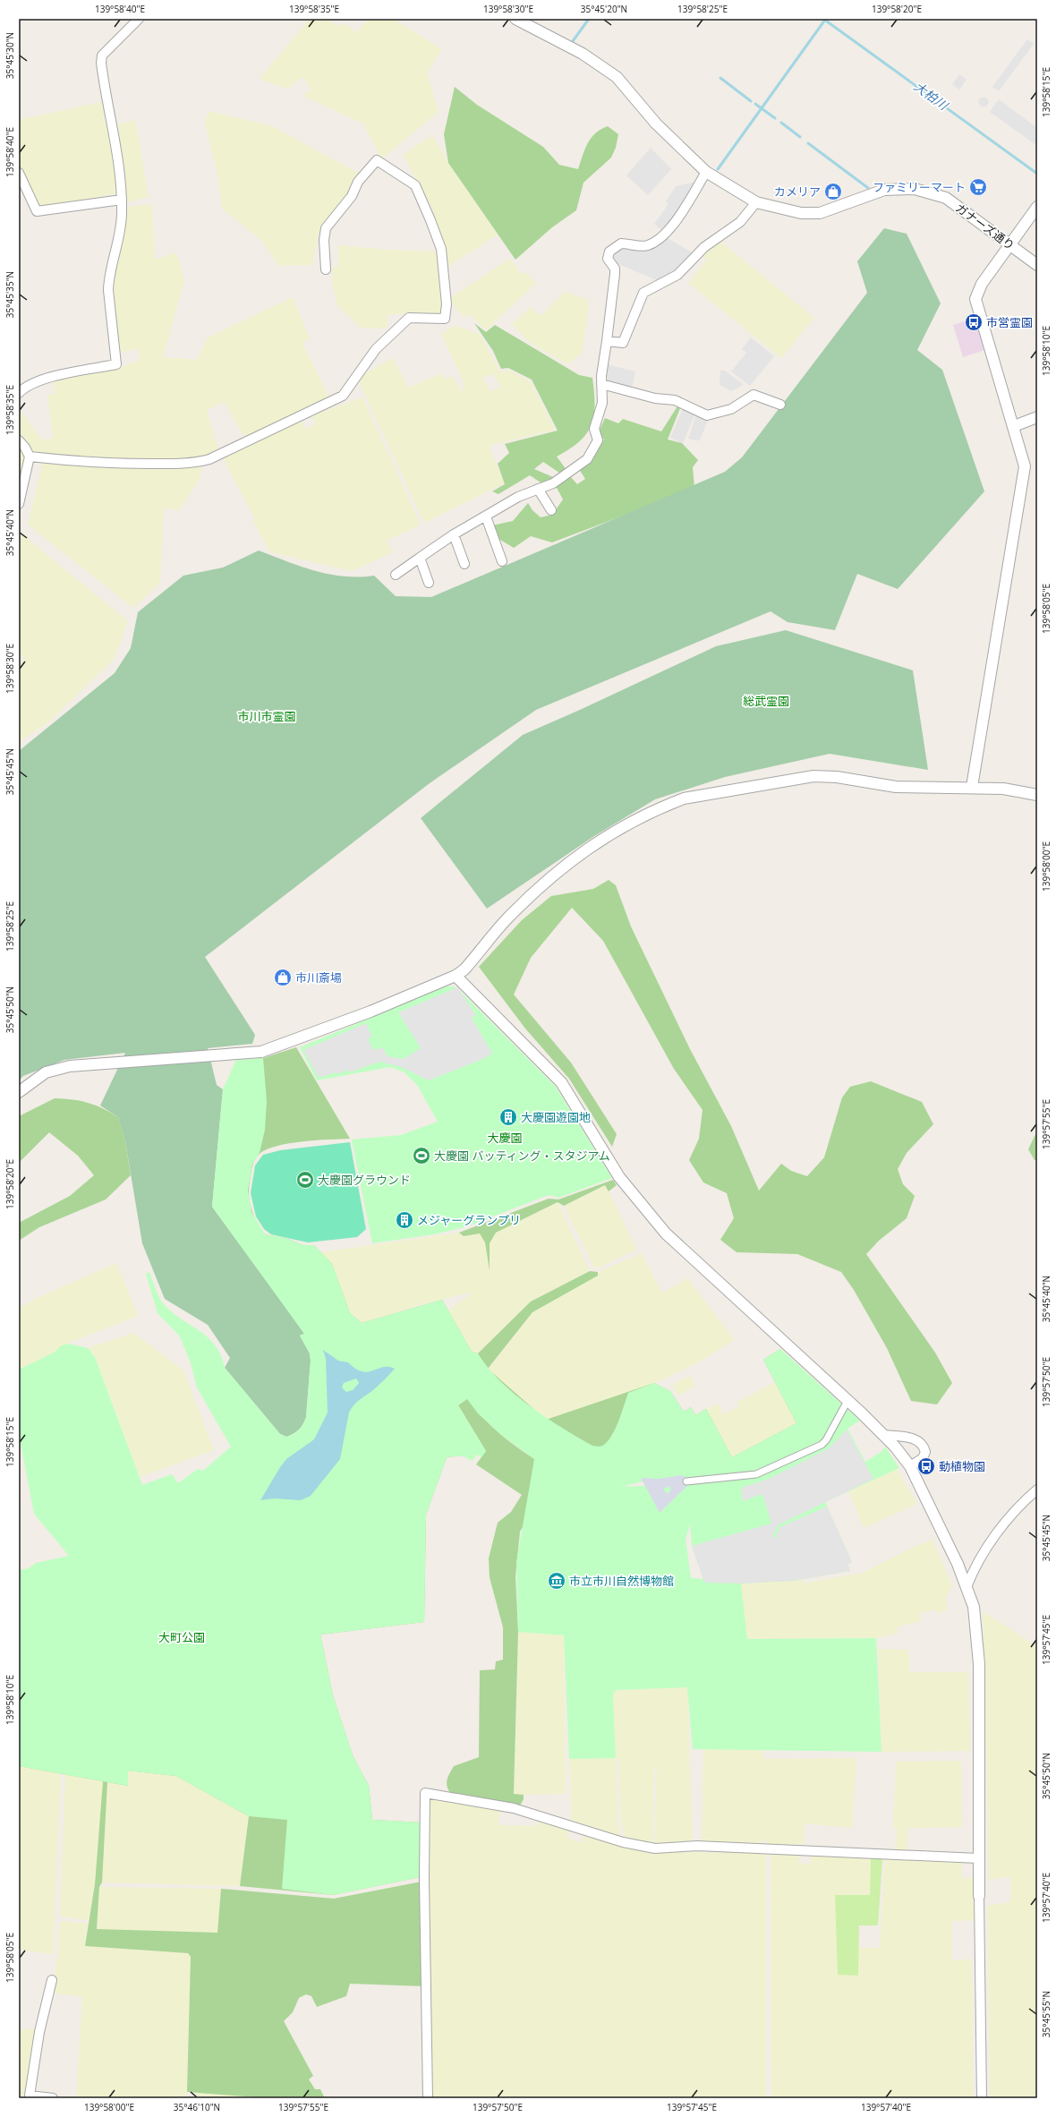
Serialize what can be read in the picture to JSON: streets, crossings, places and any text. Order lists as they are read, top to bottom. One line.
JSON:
{"streets":{"street":["ガナーズ通り"]},"water":["大柏川"],"parks":["総武霊園","市川市霊園","大慶園","大町公園"],"places":{"supermarket":["ファミリーマート"],"shop":["カメリア","市川斎場"],"bus stop":["市営霊園","動植物園"],"building":["大慶園遊園地","メジャーグランプリ"],"sports":["大慶園 バッティング・スタジアム","大慶園グラウンド"],"museum":["市立市川自然博物館"]},"coordinates":["139°58'40\"E","139°58'35\"E","139°58'30\"E","35°45'20\"N","139°58'25\"E","139°58'20\"E","35°45'30\"N","139°58'15\"E","35°45'35\"N","139°58'10\"E","35°45'40\"N","139°58'05\"E","35°45'45\"N","139°58'00\"E","35°45'50\"N","139°57'55\"E","139°57'50\"E","139°57'45\"E","139°57'40\"E","35°45'55\"N","35°46'10\"N"]}
